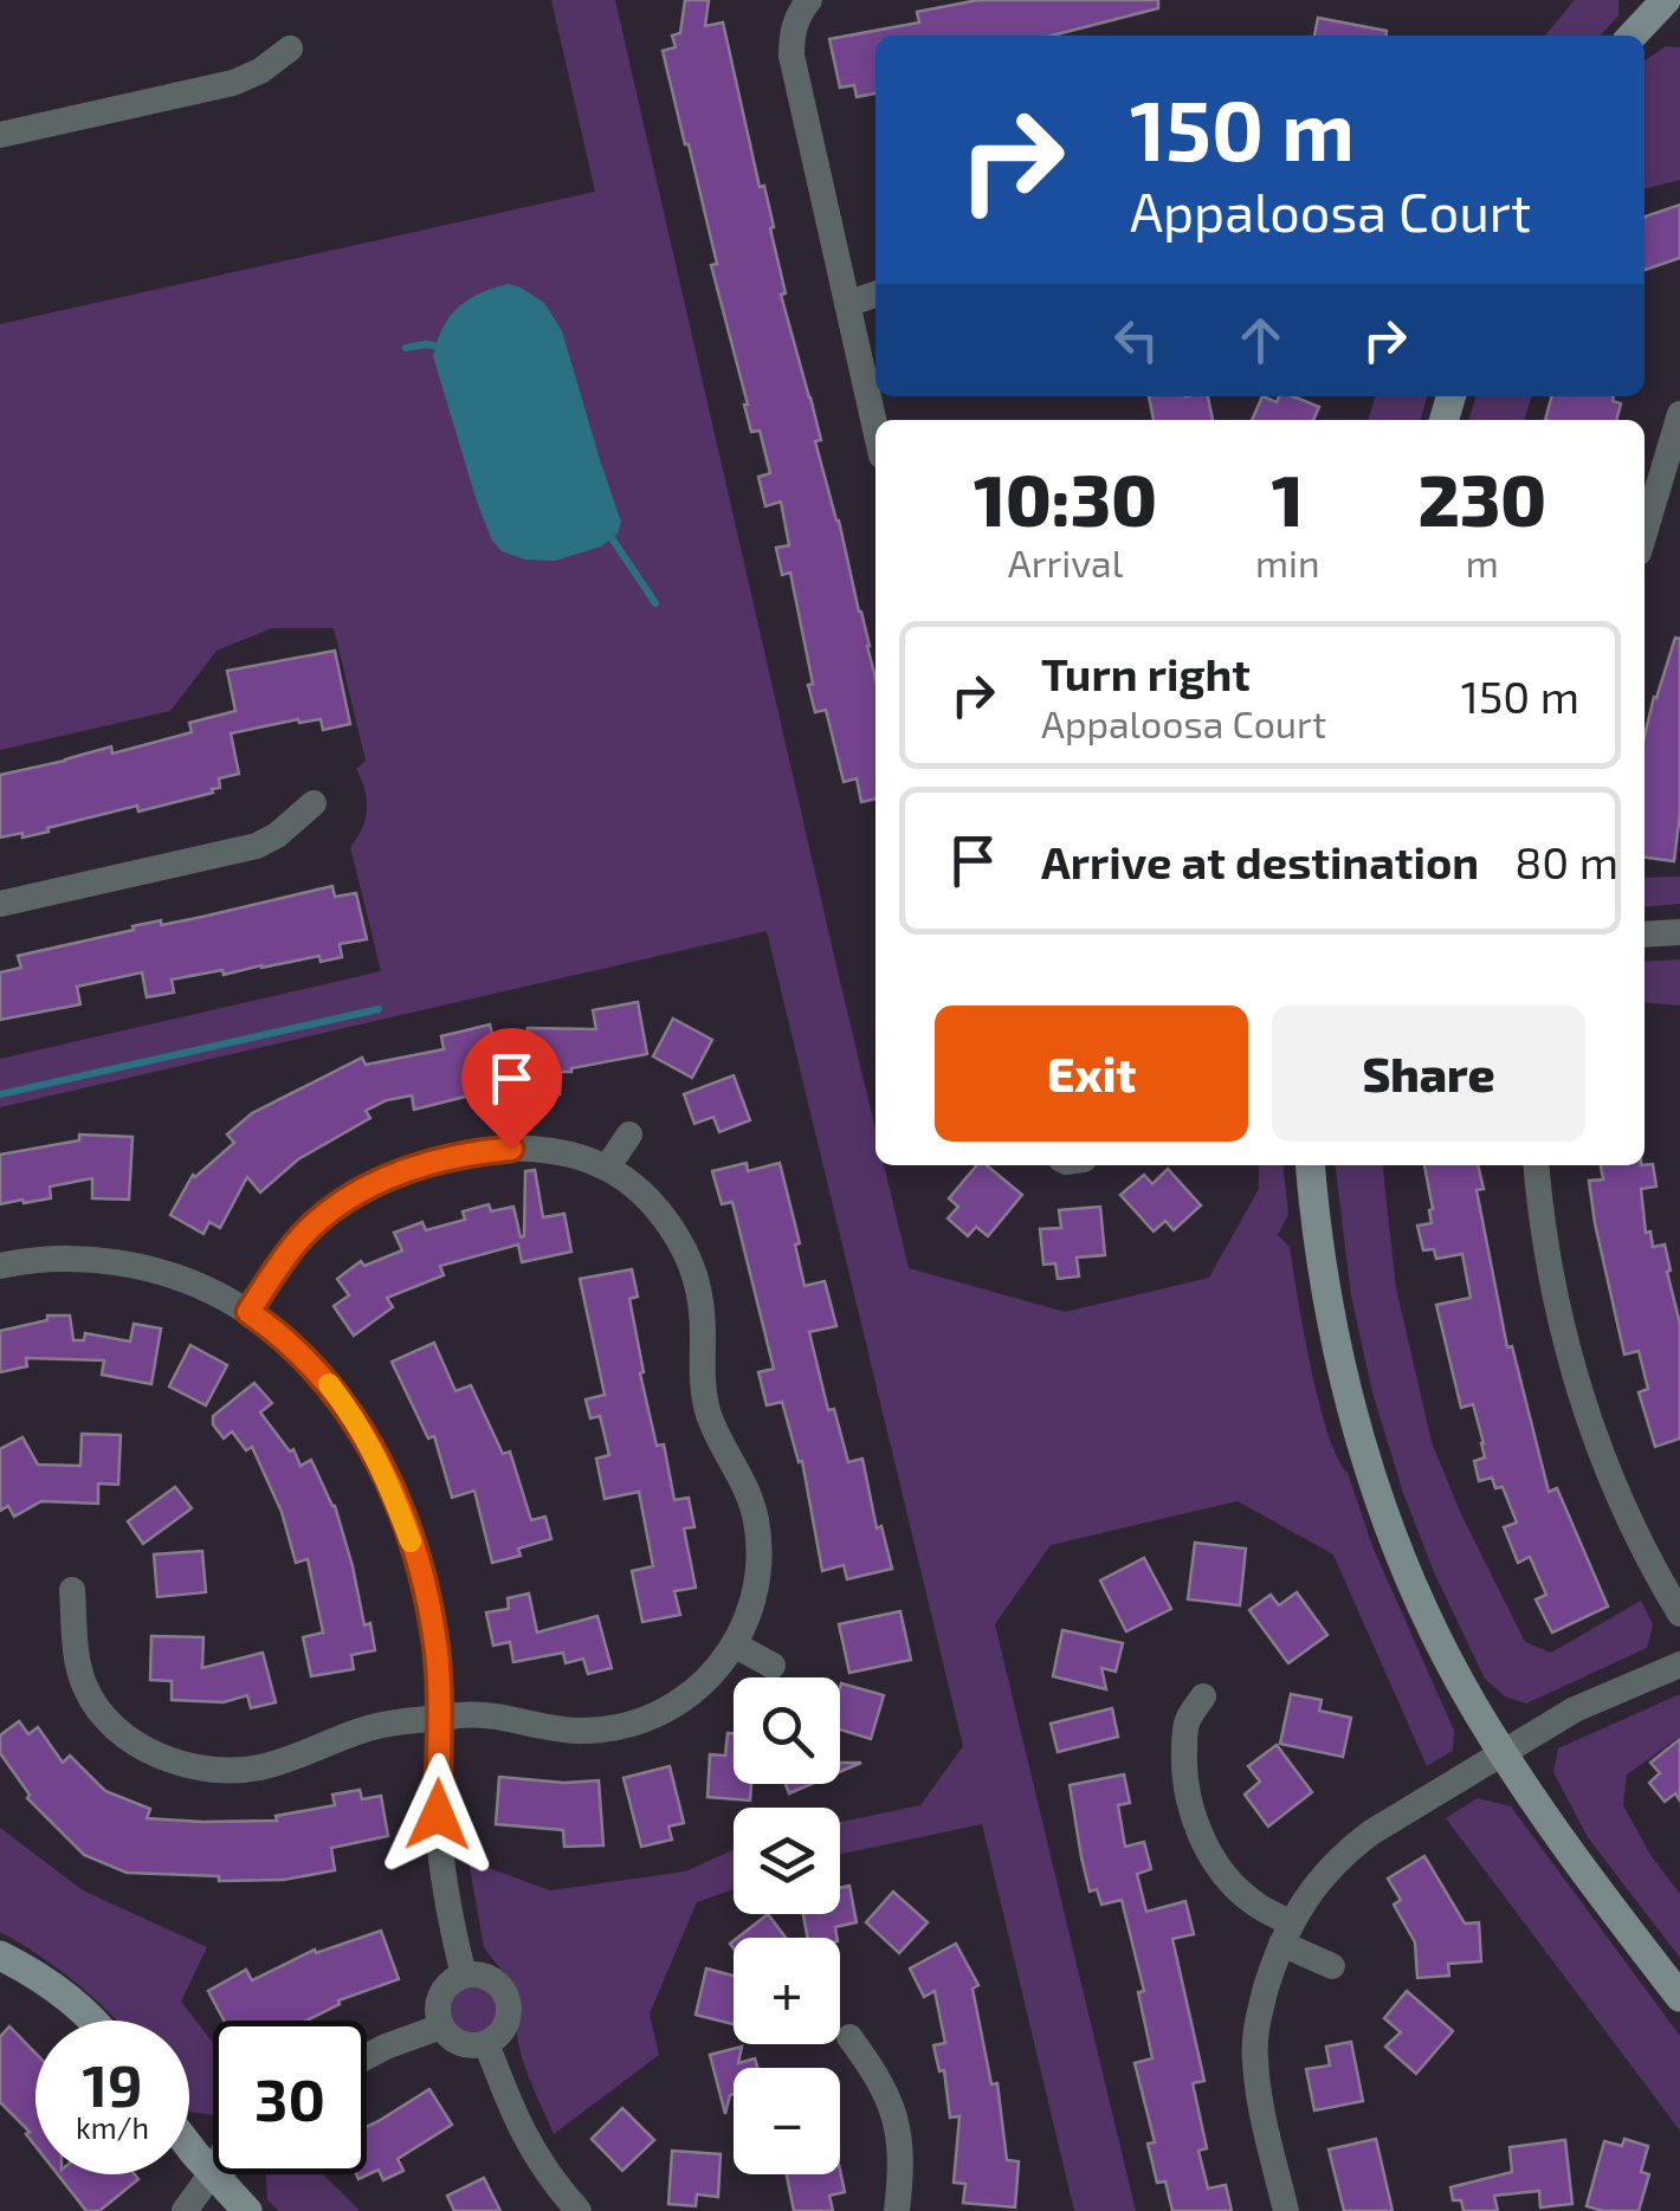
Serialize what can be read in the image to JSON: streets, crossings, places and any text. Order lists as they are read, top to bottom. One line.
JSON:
{"page":{"turn":["150 m","Appaloosa Court"],"eta":["10:30","Arrival","1","min","230","m"],"list":[{"name":"Turn right","note":"Appaloosa Court","value":"150 m"},{"name":"Arrive at destination","value":"80 m"}],"buttons":["Exit","Share"],"map_buttons":["+","−"],"speed":"19 km/h","limit":"30"}}
